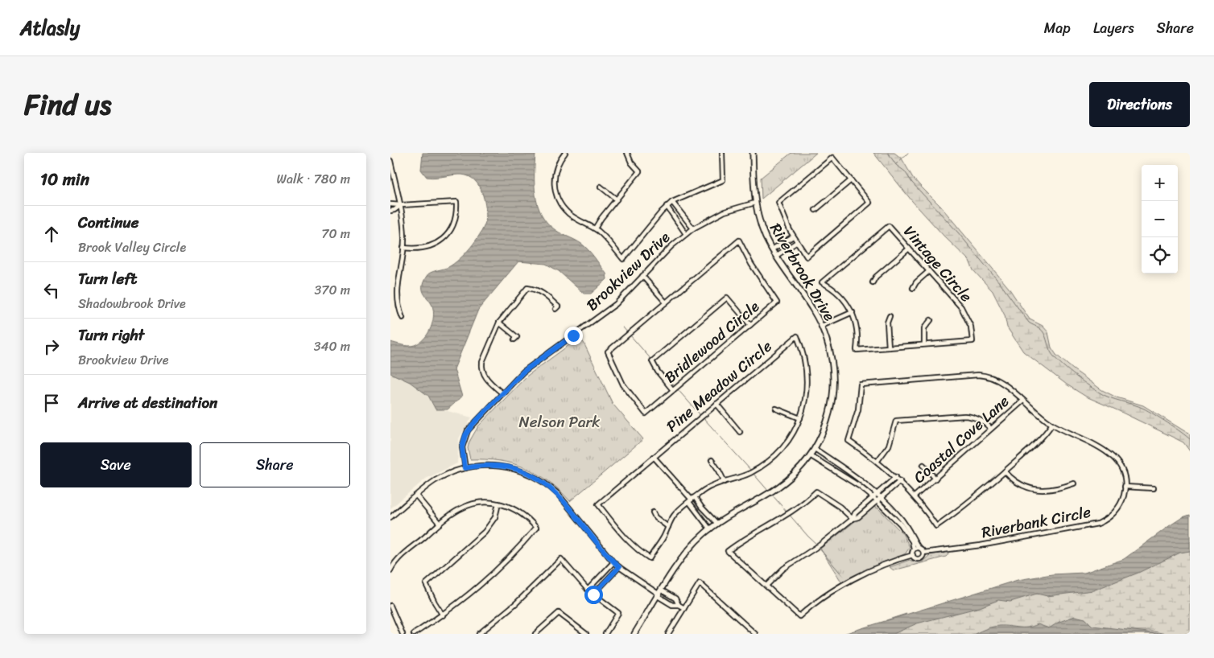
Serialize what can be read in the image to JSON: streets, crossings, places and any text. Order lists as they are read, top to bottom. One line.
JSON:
{"streets":{"street":["Vintage Circle","Brookview Drive","Riverbrook Drive","Bridlewood Circle","Pine Meadow Circle","Coastal Cove Lane","Riverbank Circle"]},"crossings":[["Brookview Drive","Riverbrook Drive"],["Coastal Cove Lane","Riverbank Circle"]],"parks":["Nelson Park"],"page":{"header":"Atlasly","nav":["Map","Layers","Share"],"title":"Find us","buttons":["Directions",["Save","Share"]],"heading":["10 min","Walk · 780 m"],"map_buttons":["+","−"],"list":[["Continue","Brook Valley Circle","70 m"],["Turn left","Shadowbrook Drive","370 m"],["Turn right","Brookview Drive","340 m"],"Arrive at destination"]}}
